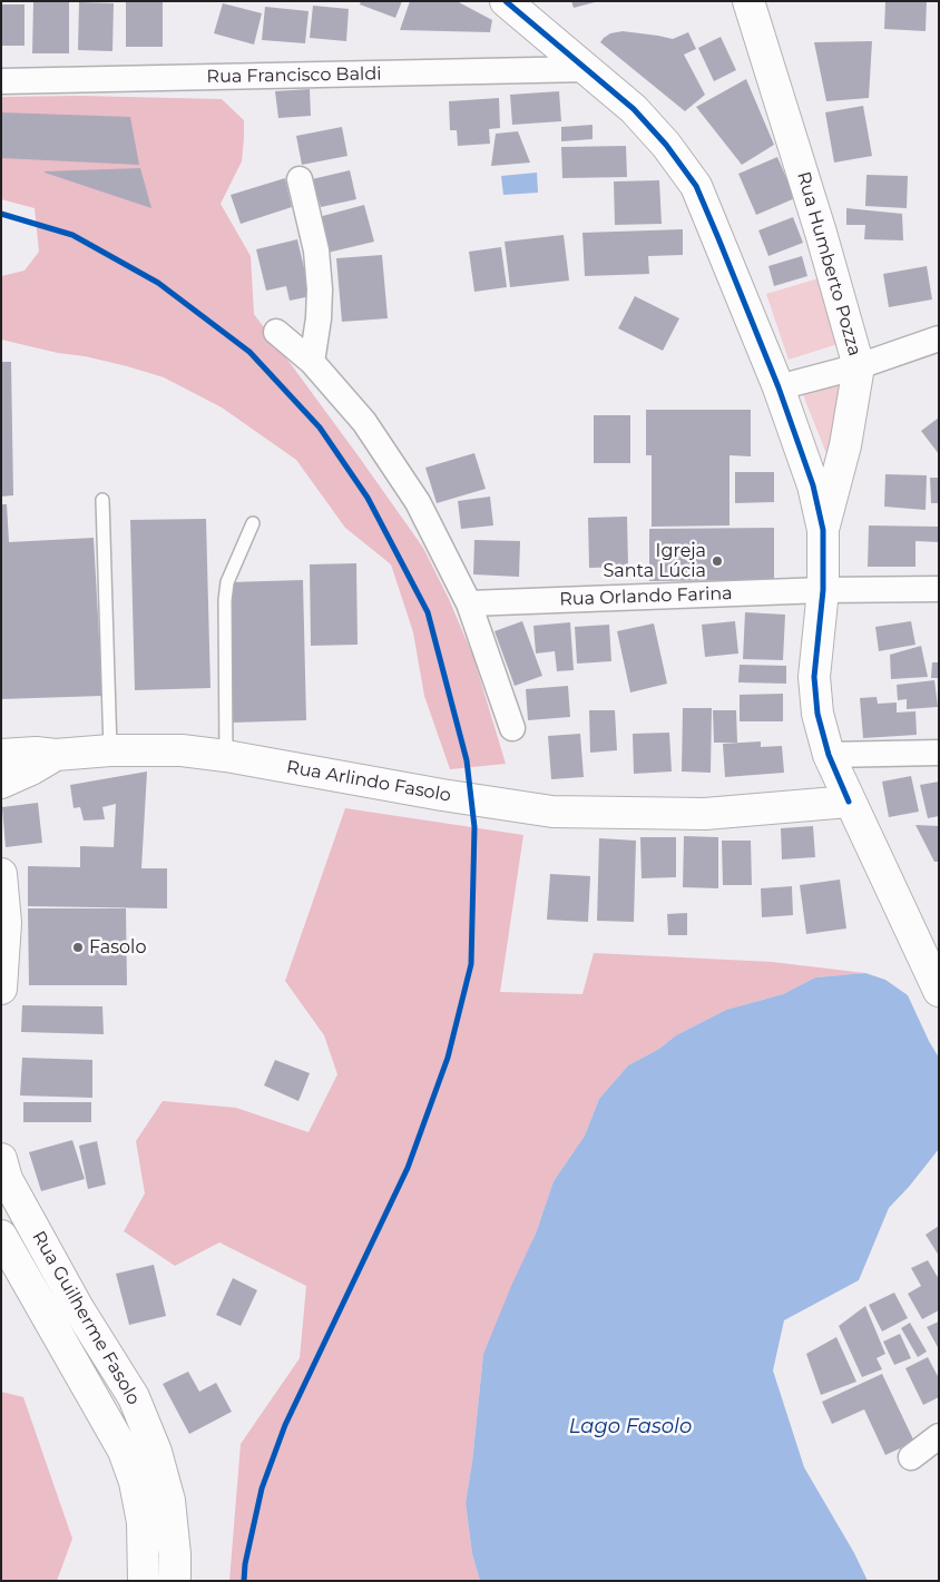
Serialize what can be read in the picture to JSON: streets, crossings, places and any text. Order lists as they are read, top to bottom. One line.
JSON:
{"streets":{"main road":["Rua Humberto Pozza","Rua Arlindo Fasolo","Rua Guilherme Fasolo"],"street":["Rua Francisco Baldi","Rua Orlando Farina"]},"water":["Lago Fasolo"],"places":["Igreja Santa Lúcia","Fasolo"]}
